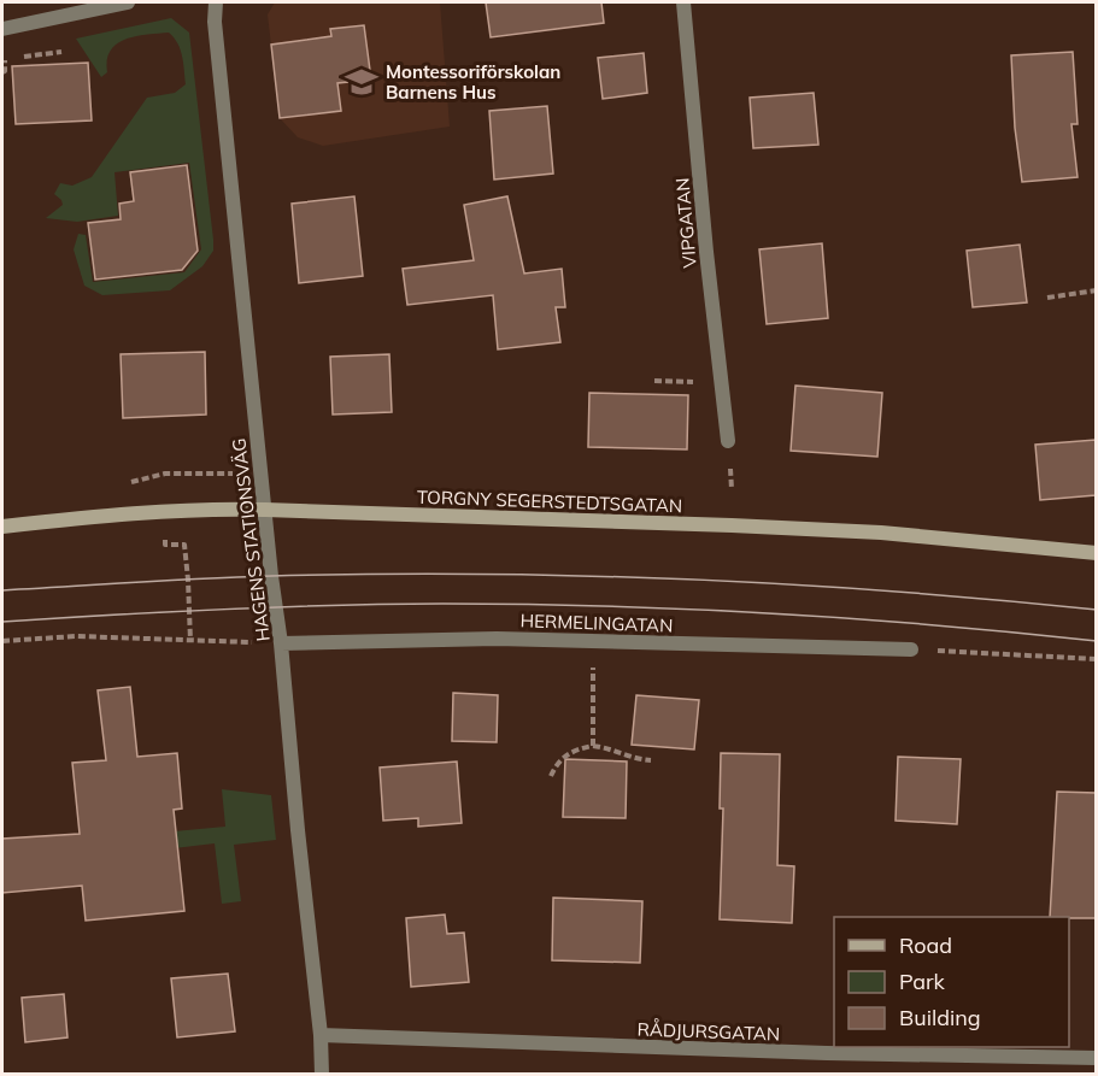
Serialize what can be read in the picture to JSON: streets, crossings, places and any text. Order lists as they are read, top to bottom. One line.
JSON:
{"streets":{"street":["VIPGATAN","TORGNY SEGERSTEDTSGATAN","HAGENS STATIONSVÄG","HERMELINGATAN","RÅDJURSGATAN"]},"crossings":[["TORGNY SEGERSTEDTSGATAN","HAGENS STATIONSVÄG"],["HAGENS STATIONSVÄG","HERMELINGATAN"],["HAGENS STATIONSVÄG","RÅDJURSGATAN"]],"places":{"school or university":["Montessoriförskolan Barnens Hus"]},"legend":["Road","Park","Building"]}
